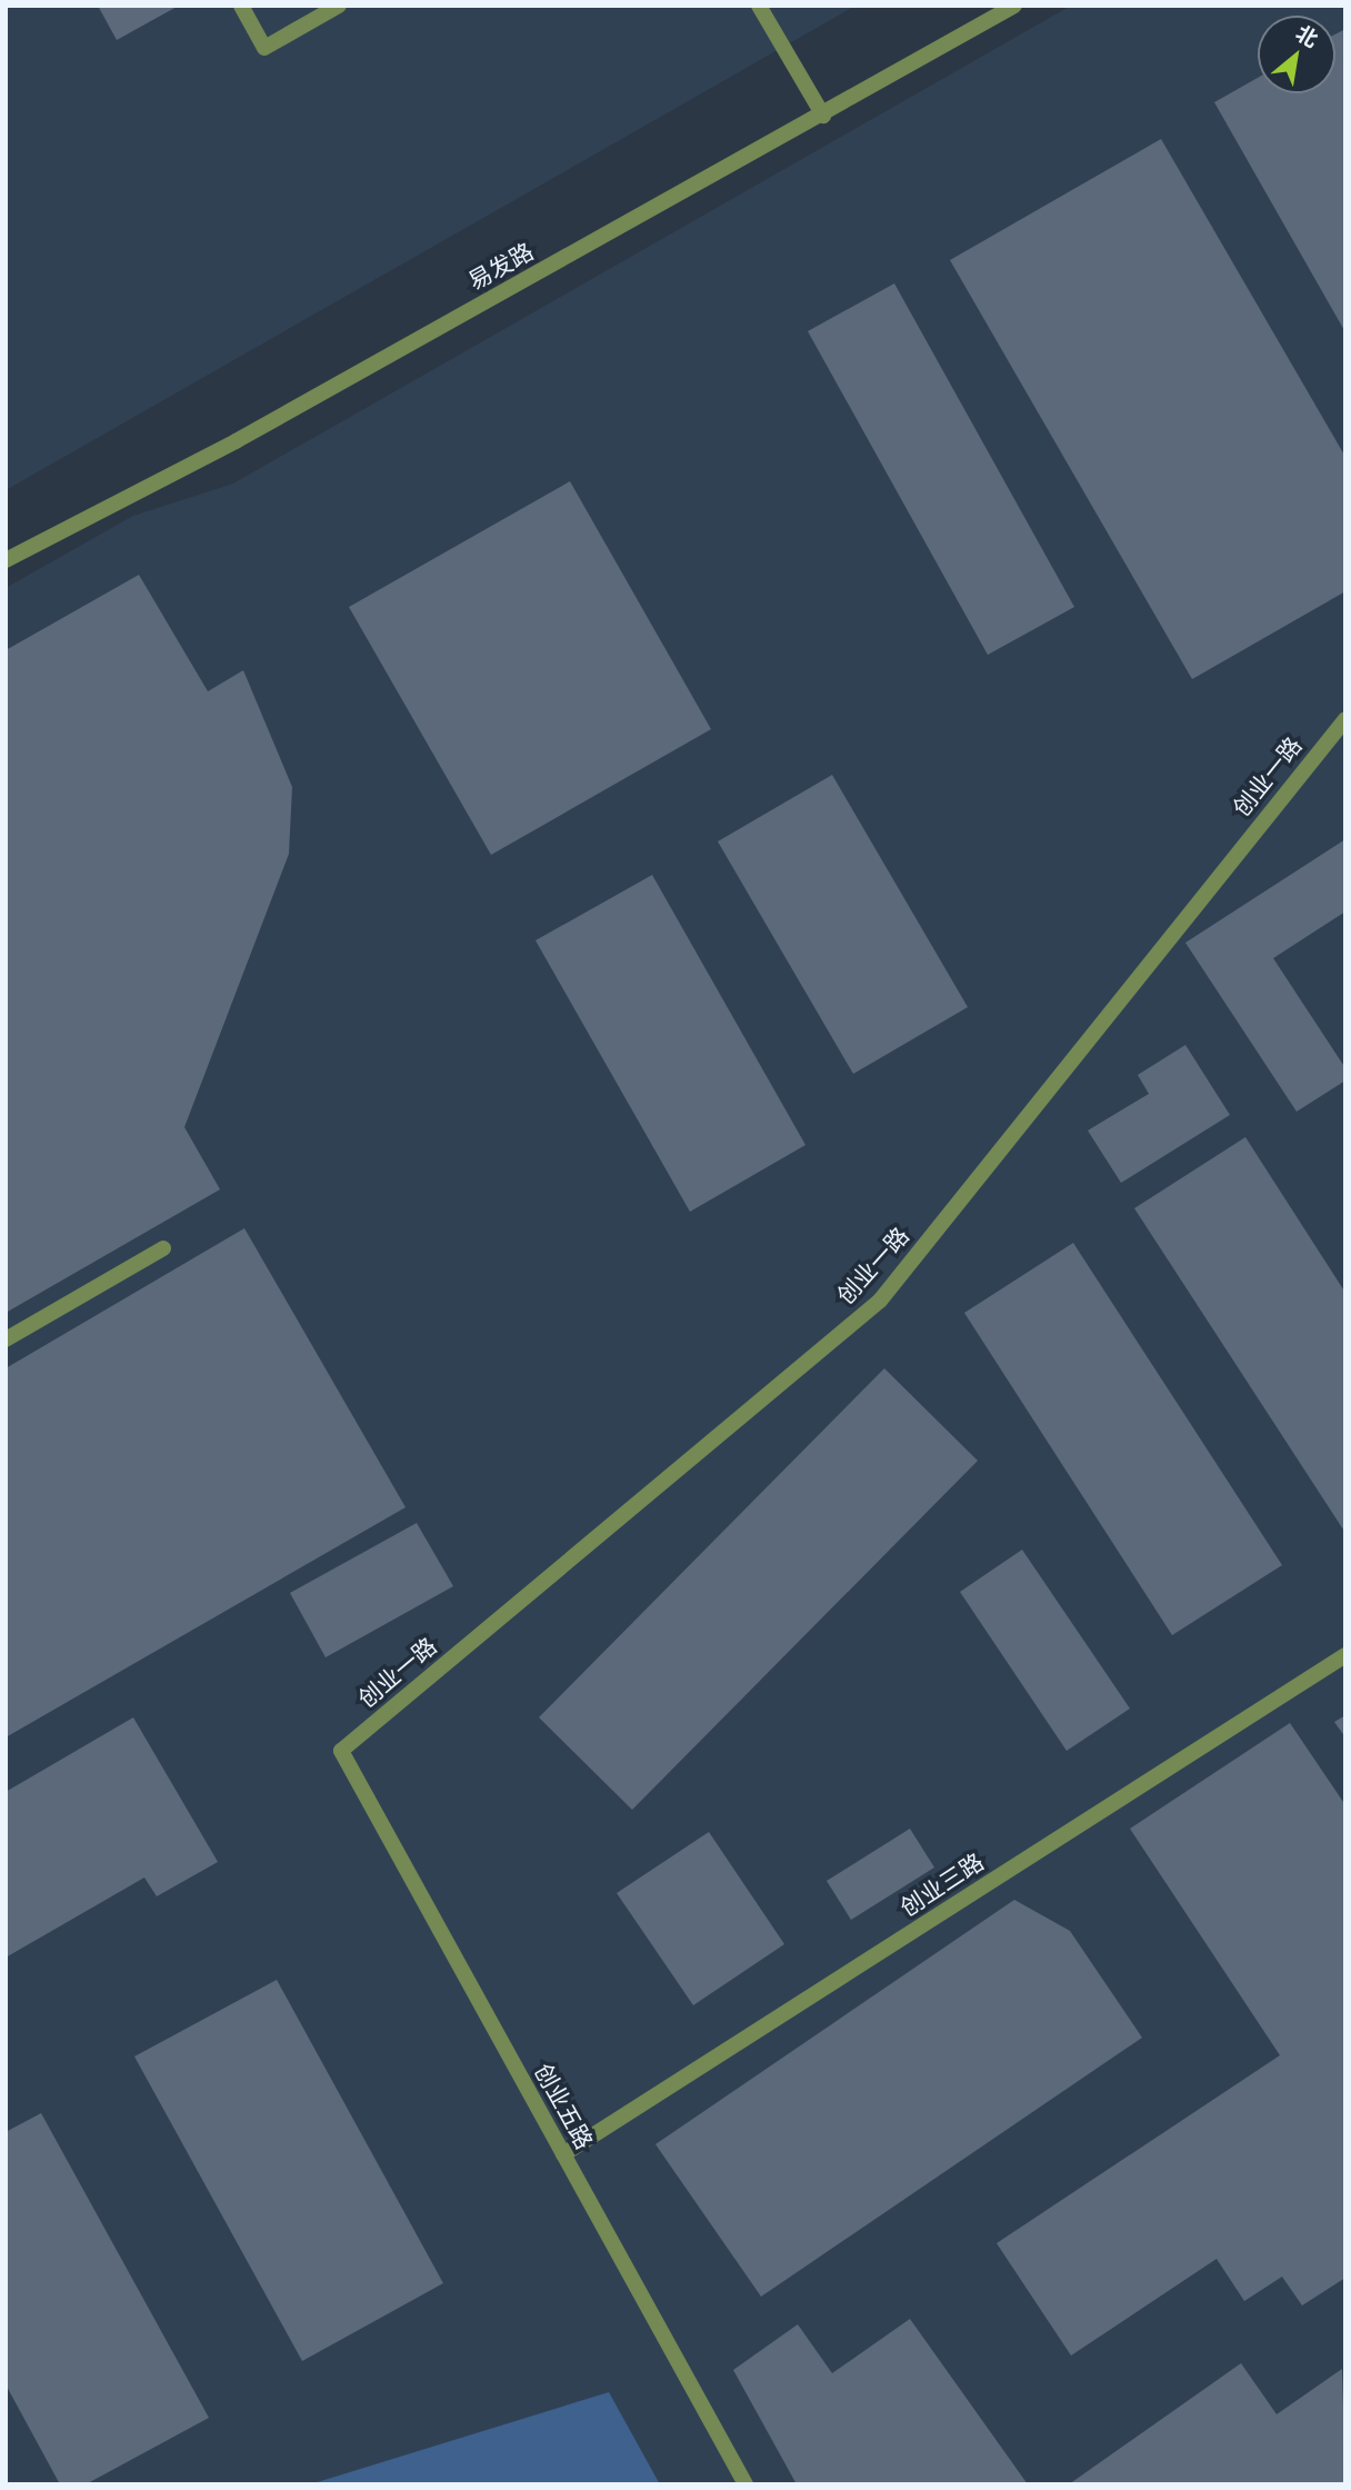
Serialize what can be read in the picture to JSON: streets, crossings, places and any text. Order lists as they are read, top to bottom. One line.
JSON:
{"streets":{"street":["易发路","创业一路","创业三路","创业五路"]},"crossings":[["创业一路","创业五路"],["创业三路","创业五路"]],"north":"top right"}
